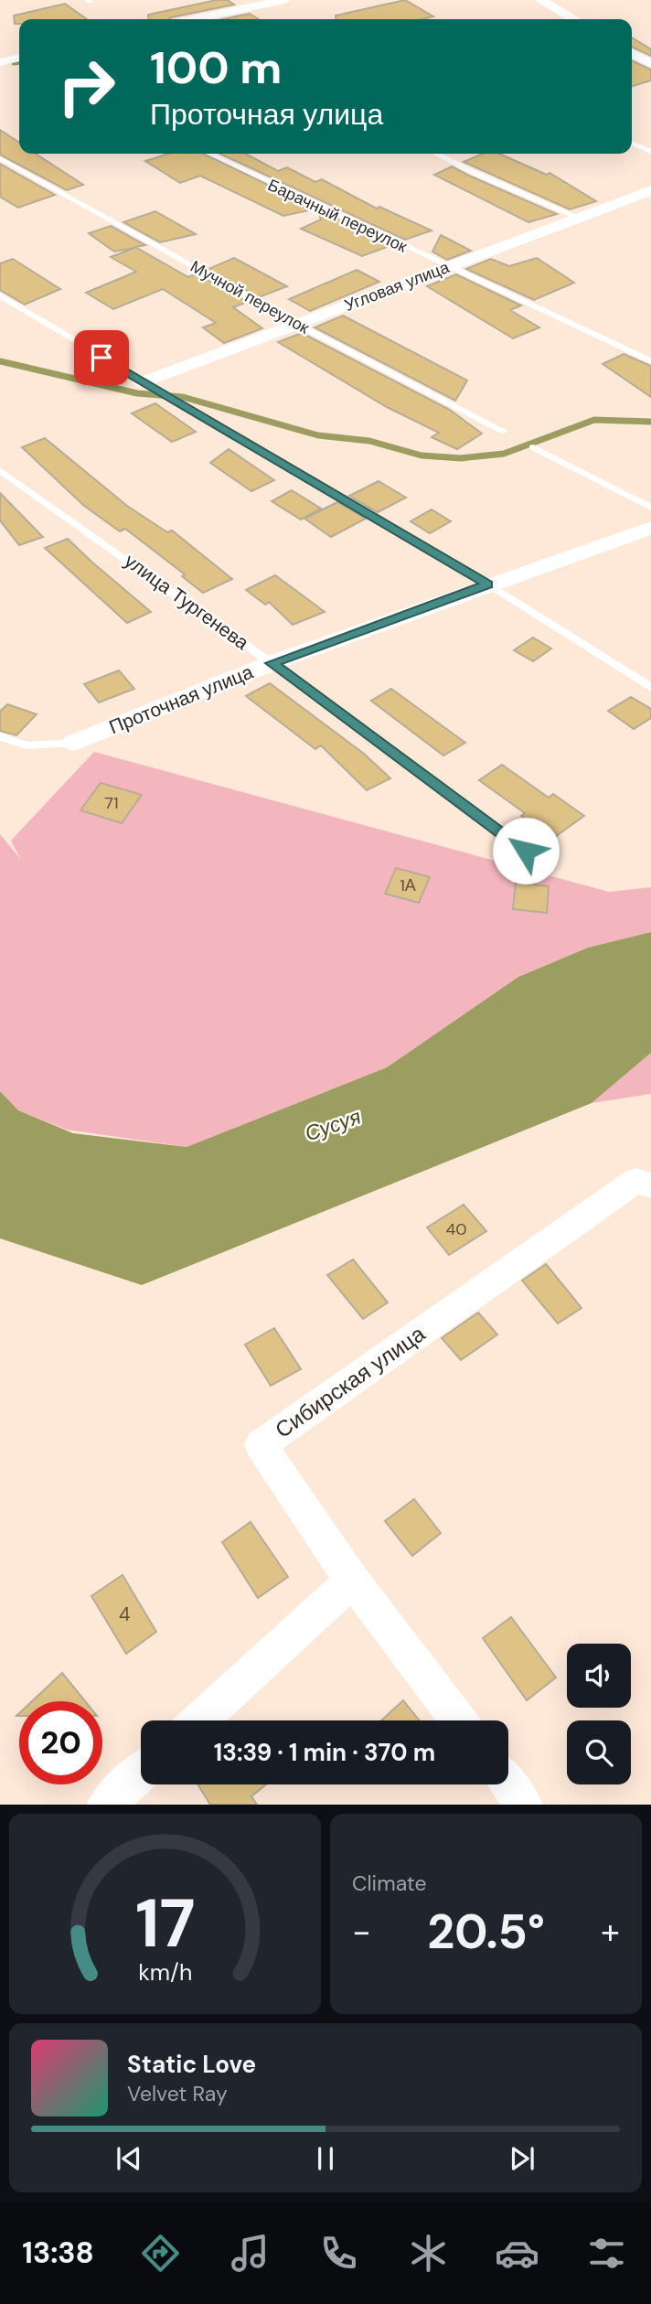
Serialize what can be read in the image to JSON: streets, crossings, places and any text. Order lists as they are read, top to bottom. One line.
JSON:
{"streets":{"street":["Угловая улица","Проточная улица","Сибирская улица"],"lane":["Барачный переулок","Мучной переулок","улица Тургенева"]},"crossings":[["Барачный переулок","Угловая улица"],["Угловая улица","Мучной переулок"],["улица Тургенева","Проточная улица"]],"water":["Сусуя"],"house_numbers":["71","1А","40","4"],"page":{"turn":["100 m","Проточная улица"],"limit":"20","trip":"13:39 · 1 min · 370 m","tile":"Climate","heat":["−","20.5°","+"],"song":["Static Love","Velvet Ray"],"tabs":"13:38","gauge":["17","km/h"]}}
